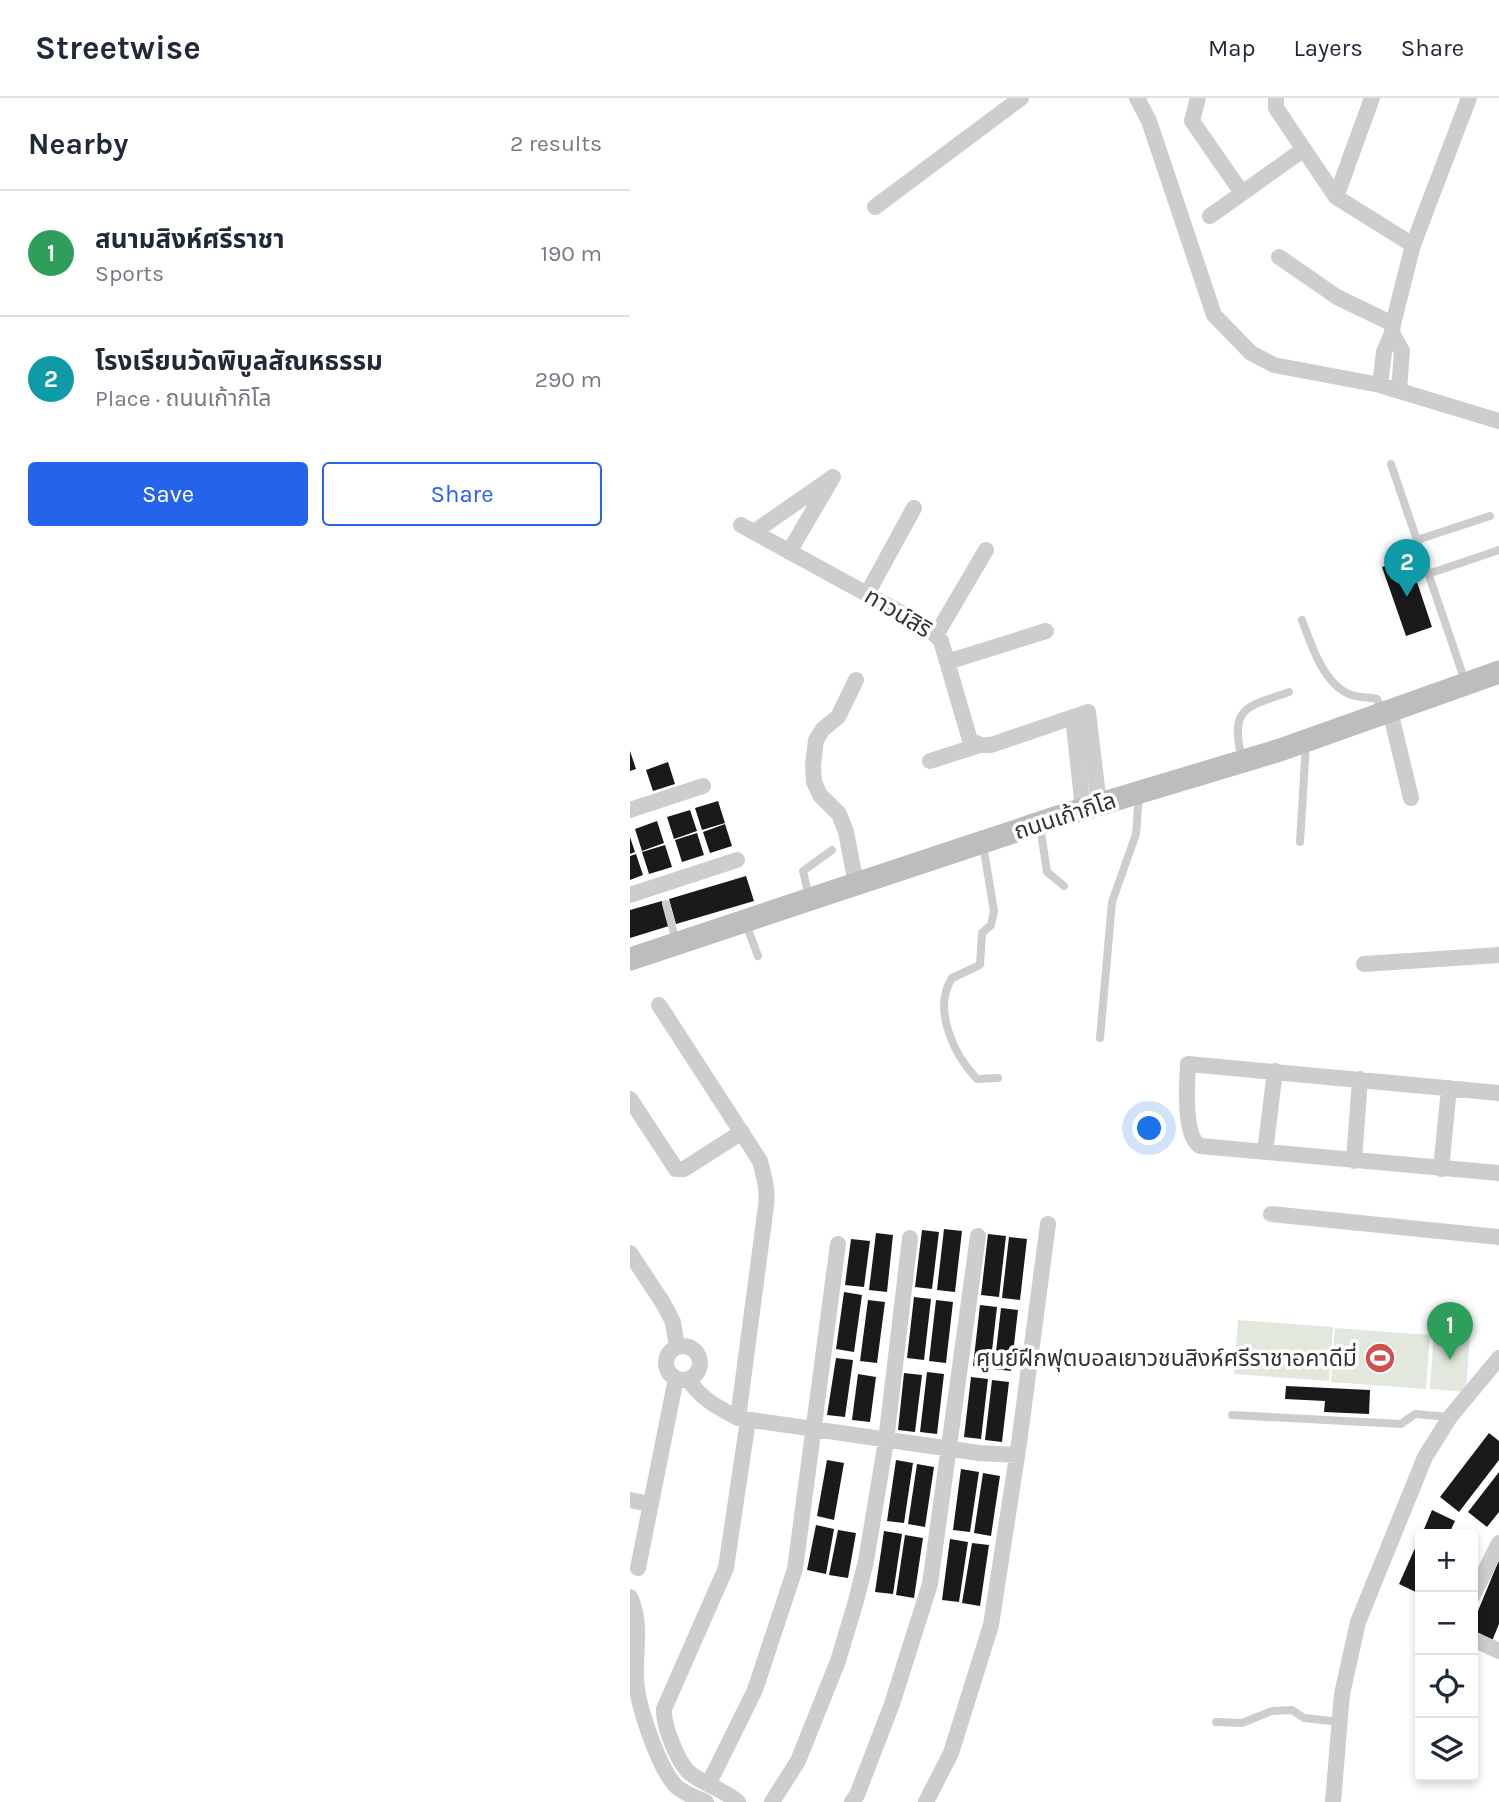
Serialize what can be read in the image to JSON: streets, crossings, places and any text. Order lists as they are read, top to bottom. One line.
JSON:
{"streets":{"main road":["ถนนเก้ากิโล"],"street":["ทาวน์สิริ"]},"places":{"sports":["ศูนย์ฝีกฟุตบอลเยาวชนสิงห์ศรีราชาอคาดีมี่"]},"page":{"header":"Streetwise","nav":["Map","Layers","Share"],"heading":["Nearby","2 results"],"list":[{"mark":"1","name":"สนามสิงห์ศรีราชา","note":"Sports","value":"190 m"},{"mark":"2","name":"โรงเรียนวัดพิบูลสัณหธรรม","note":"Place · ถนนเก้ากิโล","value":"290 m"}],"buttons":["Save","Share"],"pins":["2","1"],"map_buttons":["+","−"]}}
